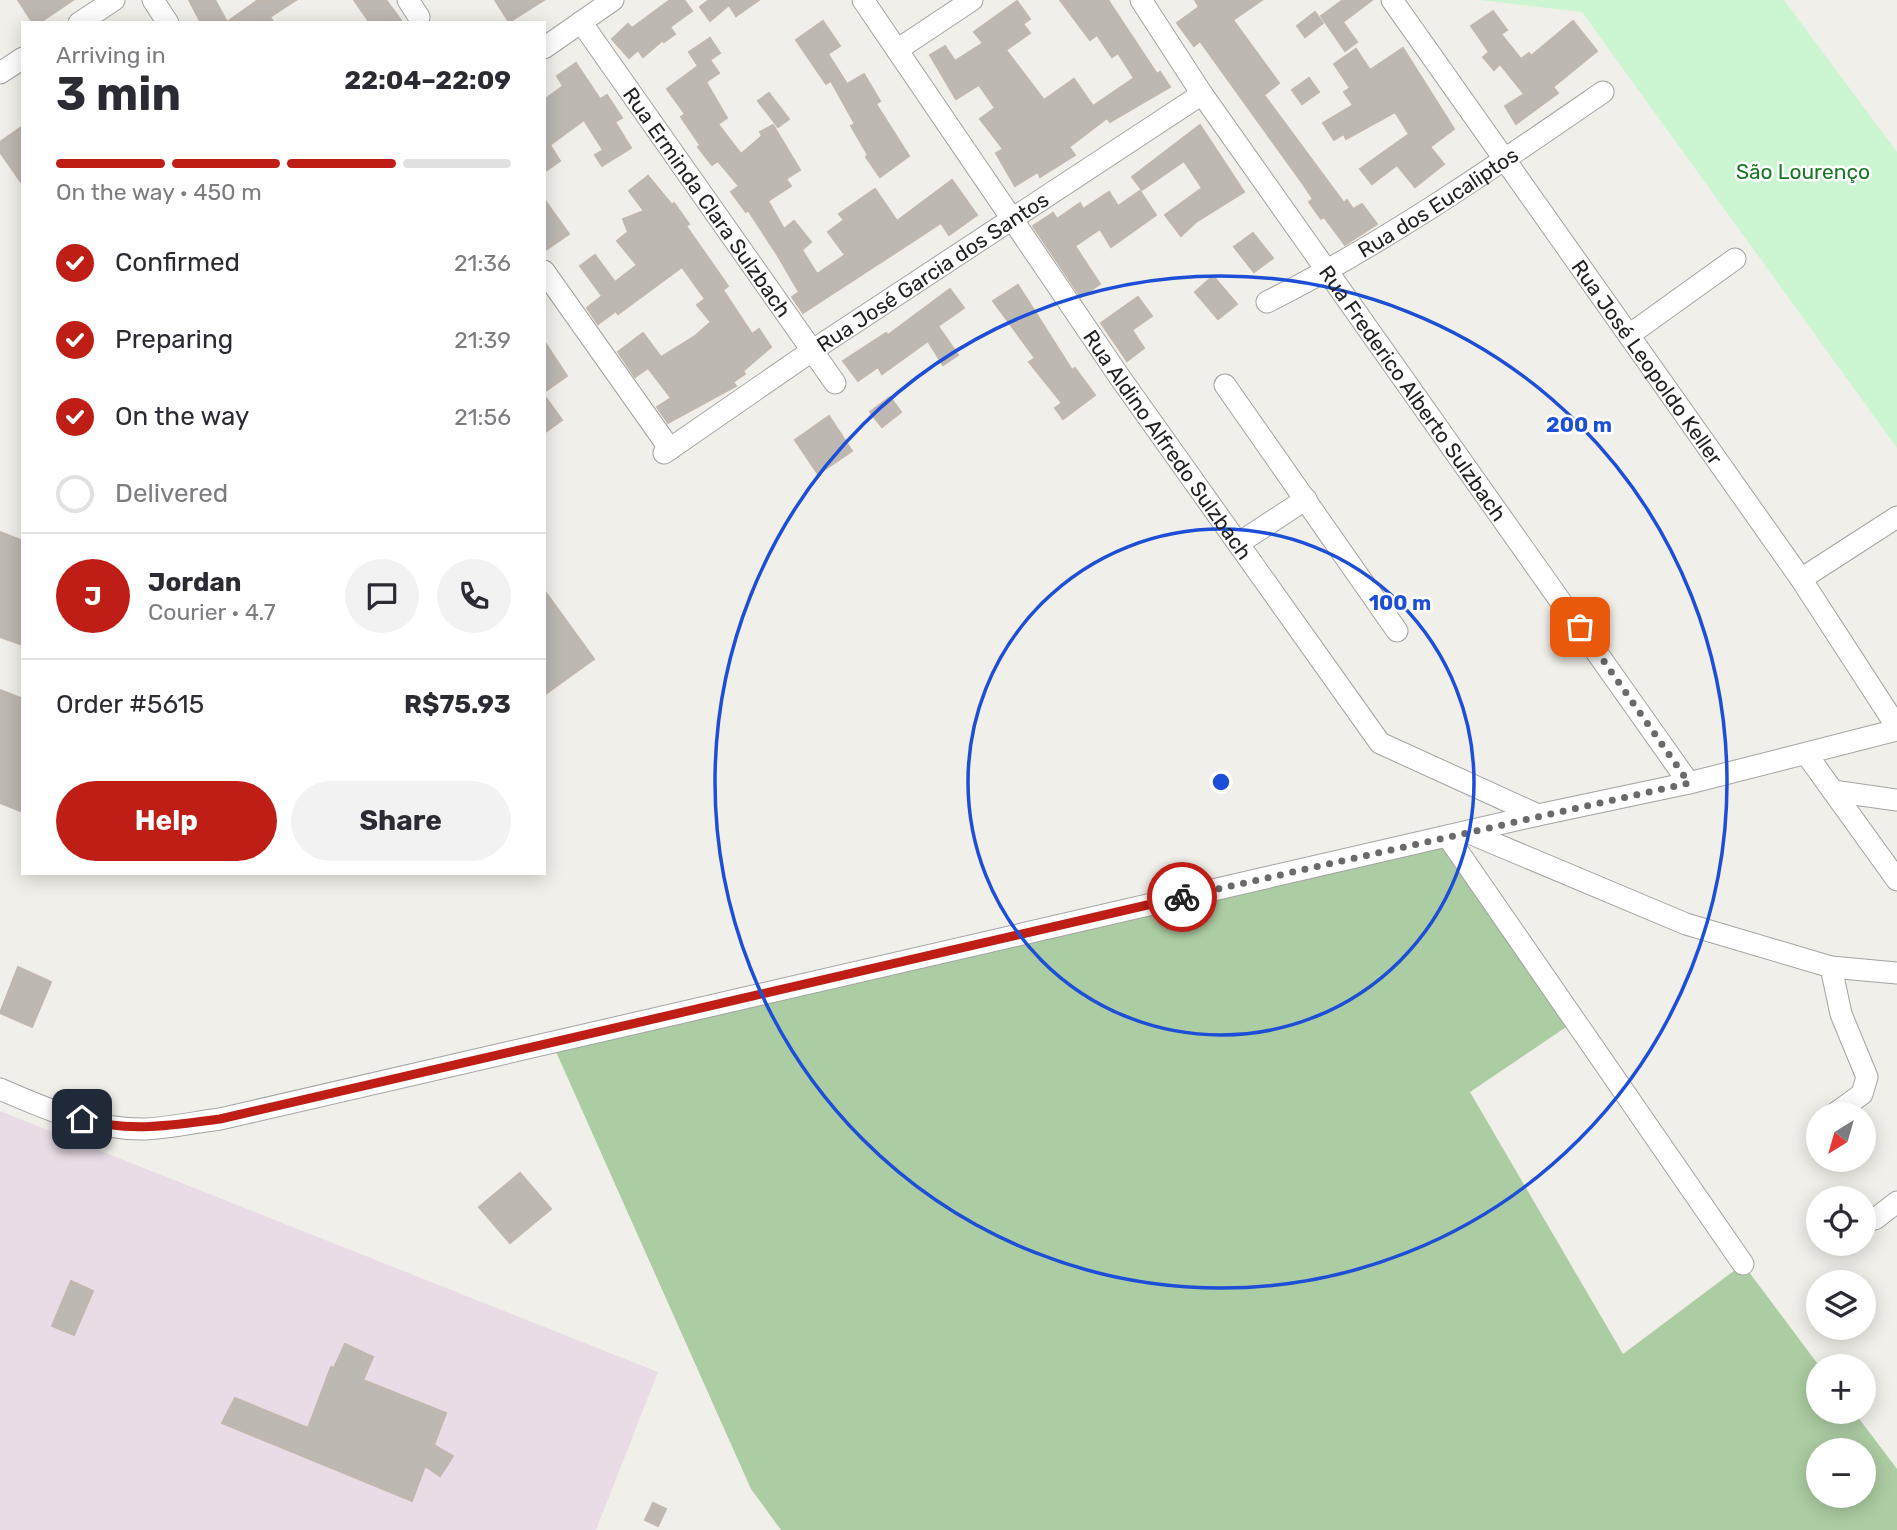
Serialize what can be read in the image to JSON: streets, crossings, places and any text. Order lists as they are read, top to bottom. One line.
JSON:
{"streets":{"street":["Rua dos Eucaliptos","Rua Erminda Clara Sulzbach","Rua José Garcia dos Santos","Rua José Leopoldo Keller","Rua Frederico Alberto Sulzbach","Rua Aldino Alfredo Sulzbach"]},"crossings":[["Rua dos Eucaliptos","Rua José Leopoldo Keller"],["Rua dos Eucaliptos","Rua Frederico Alberto Sulzbach"],["Rua Erminda Clara Sulzbach","Rua José Garcia dos Santos"],["Rua José Garcia dos Santos","Rua Frederico Alberto Sulzbach"],["Rua José Garcia dos Santos","Rua Aldino Alfredo Sulzbach"]],"parks":["São Lourenço"],"north":"bottom left","page":{"heading":["3 min","Arriving in","22:04–22:09"],"panel":["Jordan","Courier · 4.7","Order #5615","R$75.93"],"bar":"On the way · 450 m","list":[["Confirmed","21:36"],["Preparing","21:39"],["On the way","21:56"],"Delivered"],"round":"J","buttons":["Help","Share"],"map_buttons":["+","−"]},"rings":["200 m","100 m"]}
